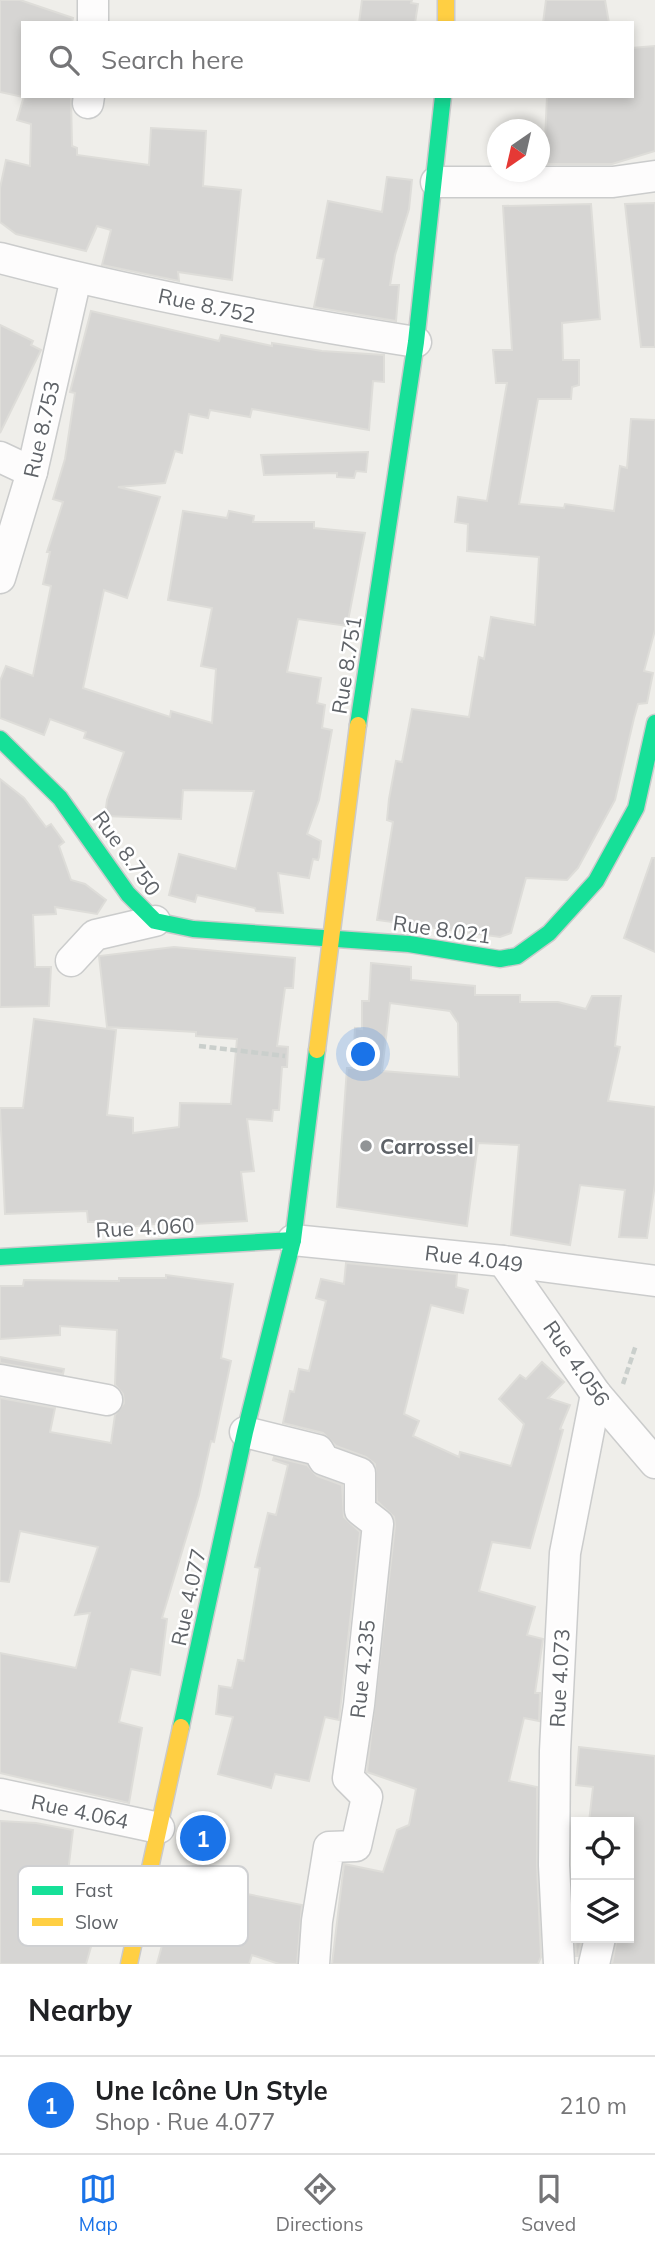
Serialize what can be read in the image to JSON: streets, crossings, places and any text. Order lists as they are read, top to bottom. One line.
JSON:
{"streets":{"main road":["Rue 8.751","Rue 8.750","Rue 8.021","Rue 4.060","Rue 4.077"],"street":["Rue 8.752","Rue 8.753","Rue 4.049","Rue 4.056","Rue 4.235","Rue 4.073","Rue 4.064"]},"crossings":[["Rue 8.752","Rue 8.753"],["Rue 8.752","Rue 8.751"],["Rue 8.751","Rue 8.750"],["Rue 8.751","Rue 8.021"],["Rue 8.751","Rue 4.060"],["Rue 8.751","Rue 4.049"],["Rue 8.751","Rue 4.077"],["Rue 8.750","Rue 8.021"],["Rue 4.060","Rue 4.049"],["Rue 4.060","Rue 4.077"],["Rue 4.049","Rue 4.056"],["Rue 4.049","Rue 4.077"],["Rue 4.056","Rue 4.073"],["Rue 4.077","Rue 4.235"],["Rue 4.077","Rue 4.064"]],"places":["Carrossel"],"legend":["Fast","Slow"],"north":"bottom left","page":{"search":"Search here","pins":"1","heading":"Nearby","list":[{"mark":"1","name":"Une Icône Un Style","note":"Shop · Rue 4.077","value":"210 m"}],"nav":["Map","Directions","Saved"]}}
